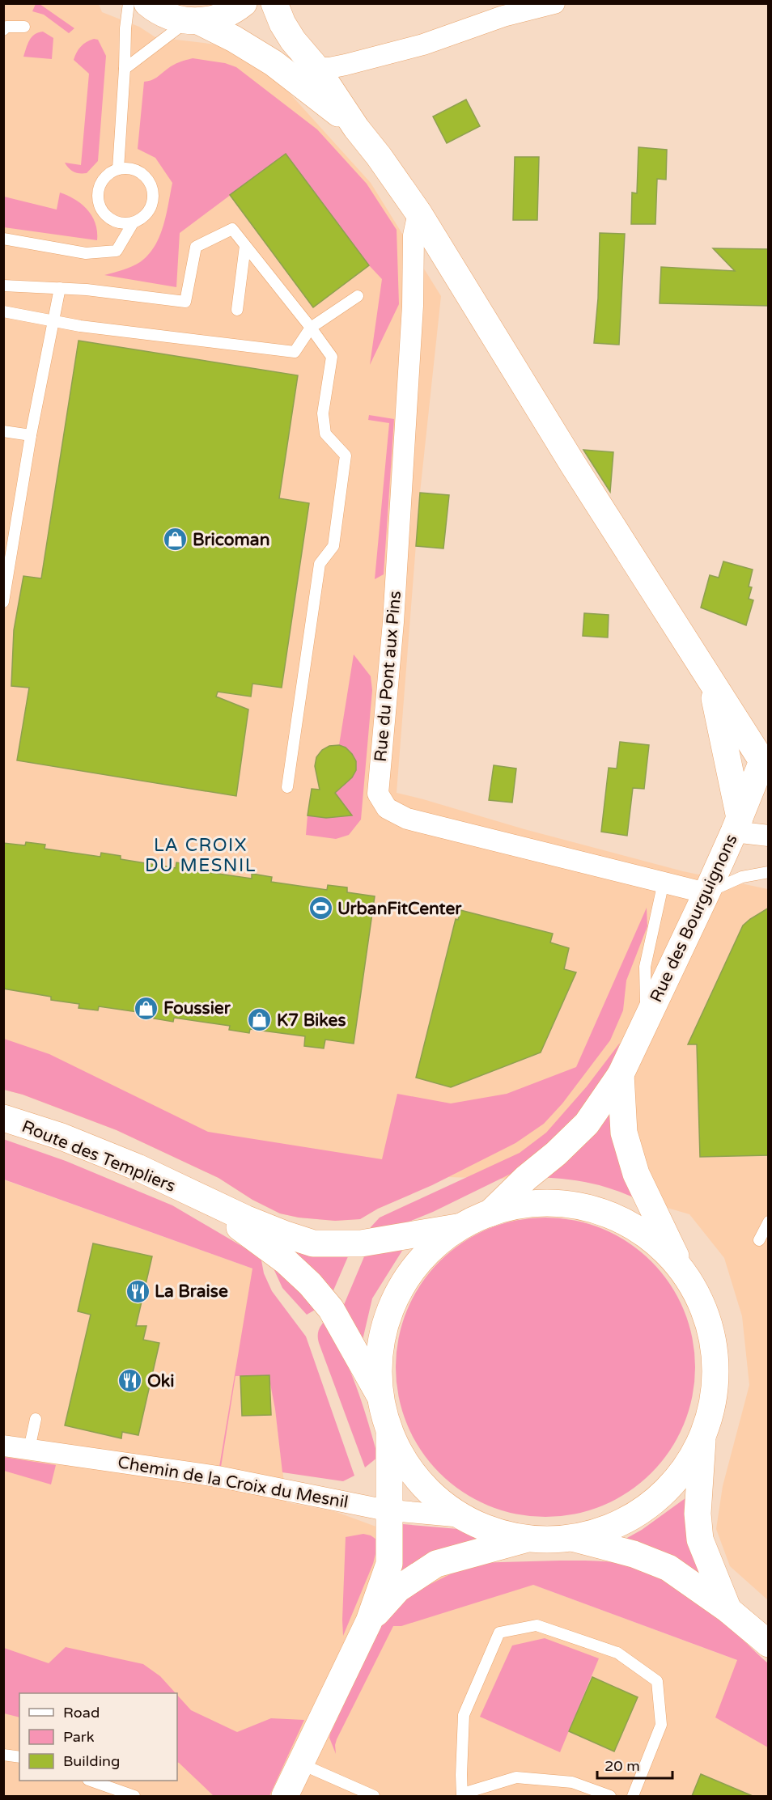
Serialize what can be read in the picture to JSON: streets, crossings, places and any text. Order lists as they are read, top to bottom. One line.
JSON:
{"streets":{"street":["Rue du Pont aux Pins","Rue des Bourguignons","Route des Templiers","Chemin de la Croix du Mesnil"]},"crossings":[["Rue du Pont aux Pins","Rue des Bourguignons"]],"districts":["LA CROIX DU MESNIL"],"places":{"shop":["Bricoman","Foussier","K7 Bikes"],"sports":["UrbanFitCenter"],"restaurant":["La Braise","Oki"]},"legend":["Road","Park","Building"],"scale_bar":"20 m"}
